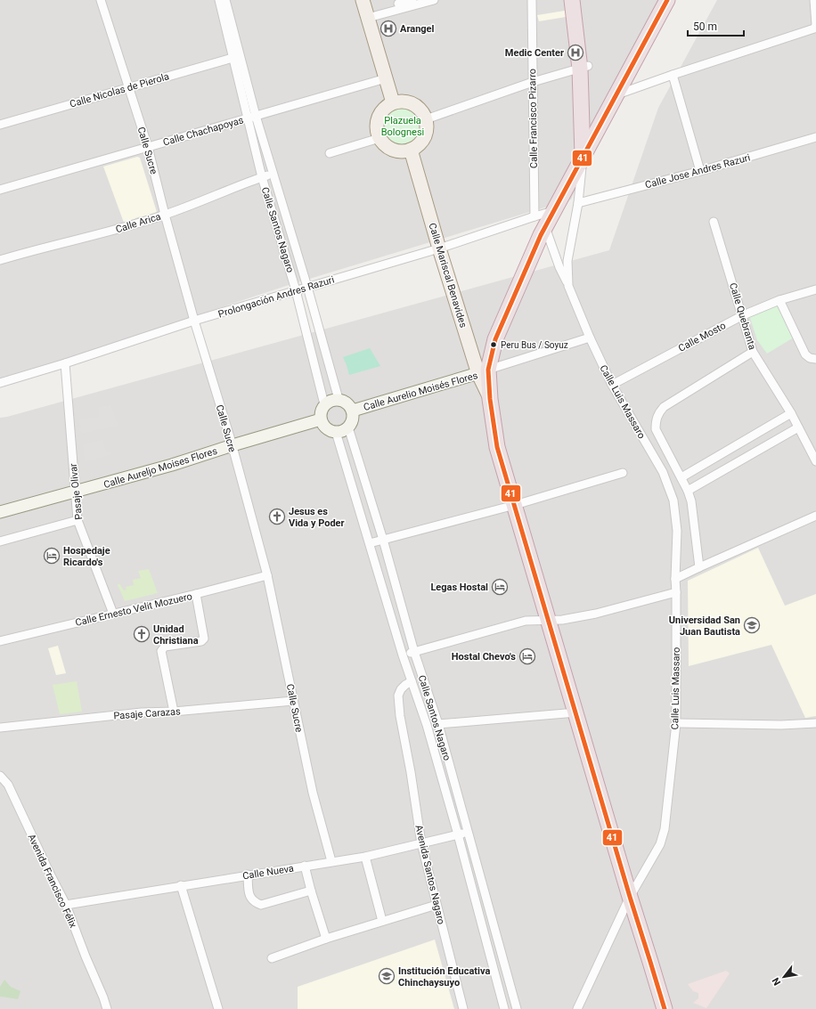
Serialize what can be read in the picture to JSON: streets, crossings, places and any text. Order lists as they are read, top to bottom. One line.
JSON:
{"streets":{"main road":["Calle Mariscal Benavides"],"street":["Calle Nicolas de Pierola","Calle Francisco Pizarro","Calle Chachapoyas","Calle Sucre","Calle Jose Andres Razuri","Calle Arica","Calle Santos Nagaro","Prolongación Andres Razuri","Calle Quebranta","Calle Mosto","Calle Aurelio Moisés Flores","Calle Luis Massaro","Calle Aureljo Moises Flores","Pasaje Olivar","Calle Ernesto Velit Mozuero","Pasaje Carazas","Calle Nueva","Avenida Santos Nagaro","Avenida Francisco Félix"]},"crossings":[["Calle Nicolas de Pierola","Calle Sucre"],["Calle Francisco Pizarro","Prolongación Andres Razuri"],["Calle Chachapoyas","Calle Sucre"],["Calle Chachapoyas","Calle Santos Nagaro"],["Calle Sucre","Calle Arica"],["Calle Sucre","Prolongación Andres Razuri"],["Calle Sucre","Calle Aureljo Moises Flores"],["Calle Sucre","Calle Ernesto Velit Mozuero"],["Calle Sucre","Pasaje Carazas"],["Calle Sucre","Calle Nueva"],["Calle Jose Andres Razuri","Calle Luis Massaro"],["Calle Arica","Calle Santos Nagaro"],["Calle Santos Nagaro","Prolongación Andres Razuri"],["Calle Santos Nagaro","Calle Aurelio Moisés Flores"],["Calle Santos Nagaro","Calle Aureljo Moises Flores"],["Calle Santos Nagaro","Calle Nueva"],["Calle Santos Nagaro","Avenida Santos Nagaro"],["Calle Mariscal Benavides","Prolongación Andres Razuri"],["Calle Mariscal Benavides","Calle Aurelio Moisés Flores"],["Prolongación Andres Razuri","Pasaje Olivar"],["Calle Quebranta","Calle Mosto"],["Calle Mosto","Calle Luis Massaro"],["Calle Aurelio Moisés Flores","Calle Luis Massaro"],["Calle Aurelio Moisés Flores","Calle Aureljo Moises Flores"],["Calle Aureljo Moises Flores","Pasaje Olivar"],["Pasaje Olivar","Calle Ernesto Velit Mozuero"],["Calle Nueva","Avenida Santos Nagaro"],["Calle Nueva","Avenida Francisco Félix"]],"parks":["Plazuela Bolognesi"],"places":{"hospital":["Arangel","Medic Center"],"other":["Peru Bus / Soyuz"],"church":["Jesus es Vida y Poder","Unidad Christiana"],"hotel":["Hospedaje Ricardo's","Legas Hostal","Hostal Chevo's"],"school or university":["Universidad San Juan Bautista","Institución Educativa Chinchaysuyo"]},"lines":["transit line 41"],"scale_bar":"50 m","north":"bottom left"}
